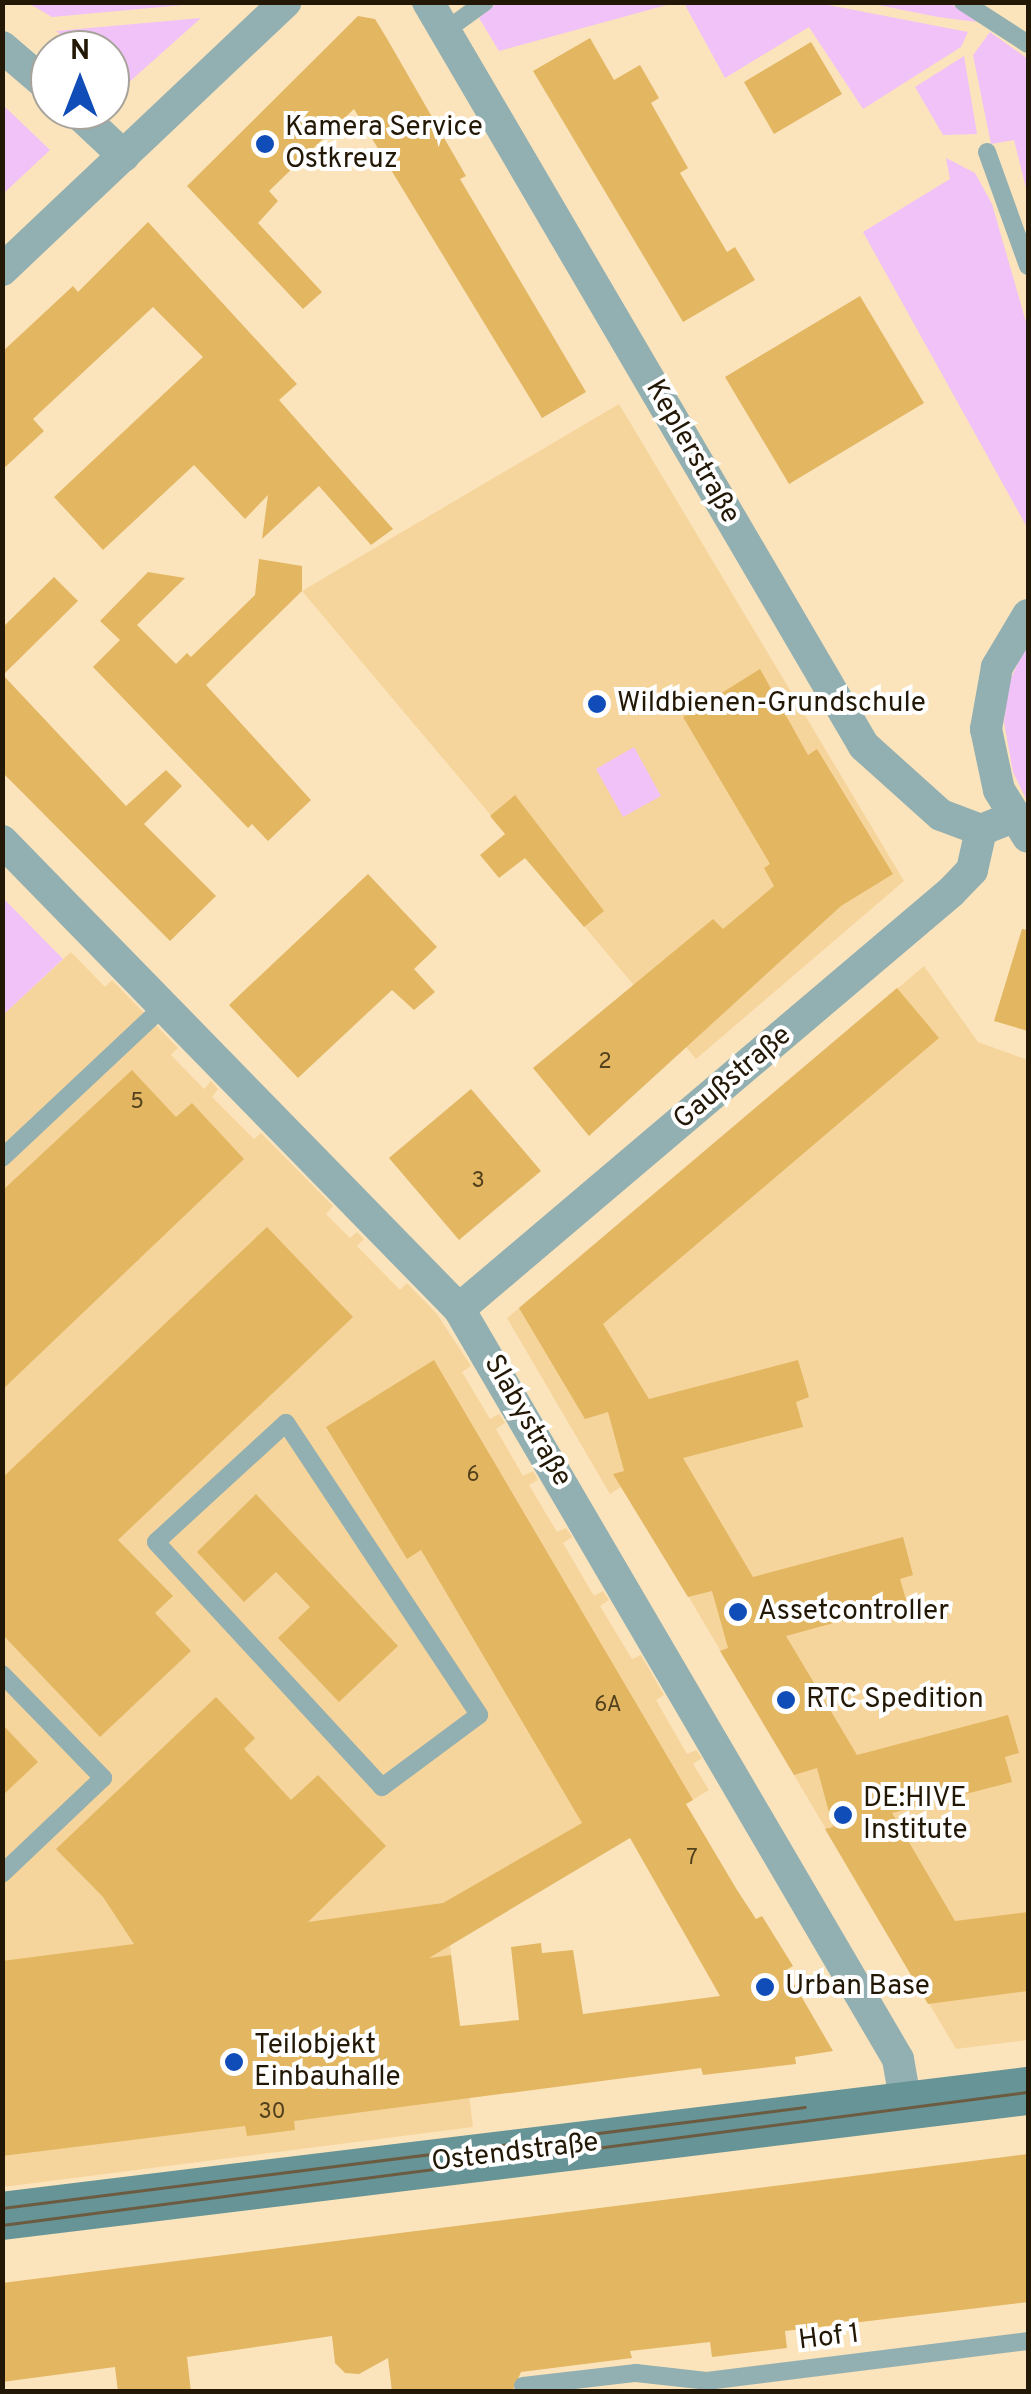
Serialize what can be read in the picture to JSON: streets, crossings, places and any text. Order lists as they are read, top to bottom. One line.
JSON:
{"streets":{"street":["Keplerstraße","Gaußstraße","Slabystraße","Ostendstraße"],"lane":["Hof 1"]},"crossings":[["Keplerstraße","Gaußstraße"],["Gaußstraße","Slabystraße"],["Slabystraße","Ostendstraße"]],"places":["Kamera Service Ostkreuz","Wildbienen-Grundschule","Assetcontroller","RTC Spedition","DE:HIVE Institute","Urban Base","Teilobjekt Einbauhalle"],"house_numbers":["2","5","3","6","6A","7","30"],"north":"top"}
